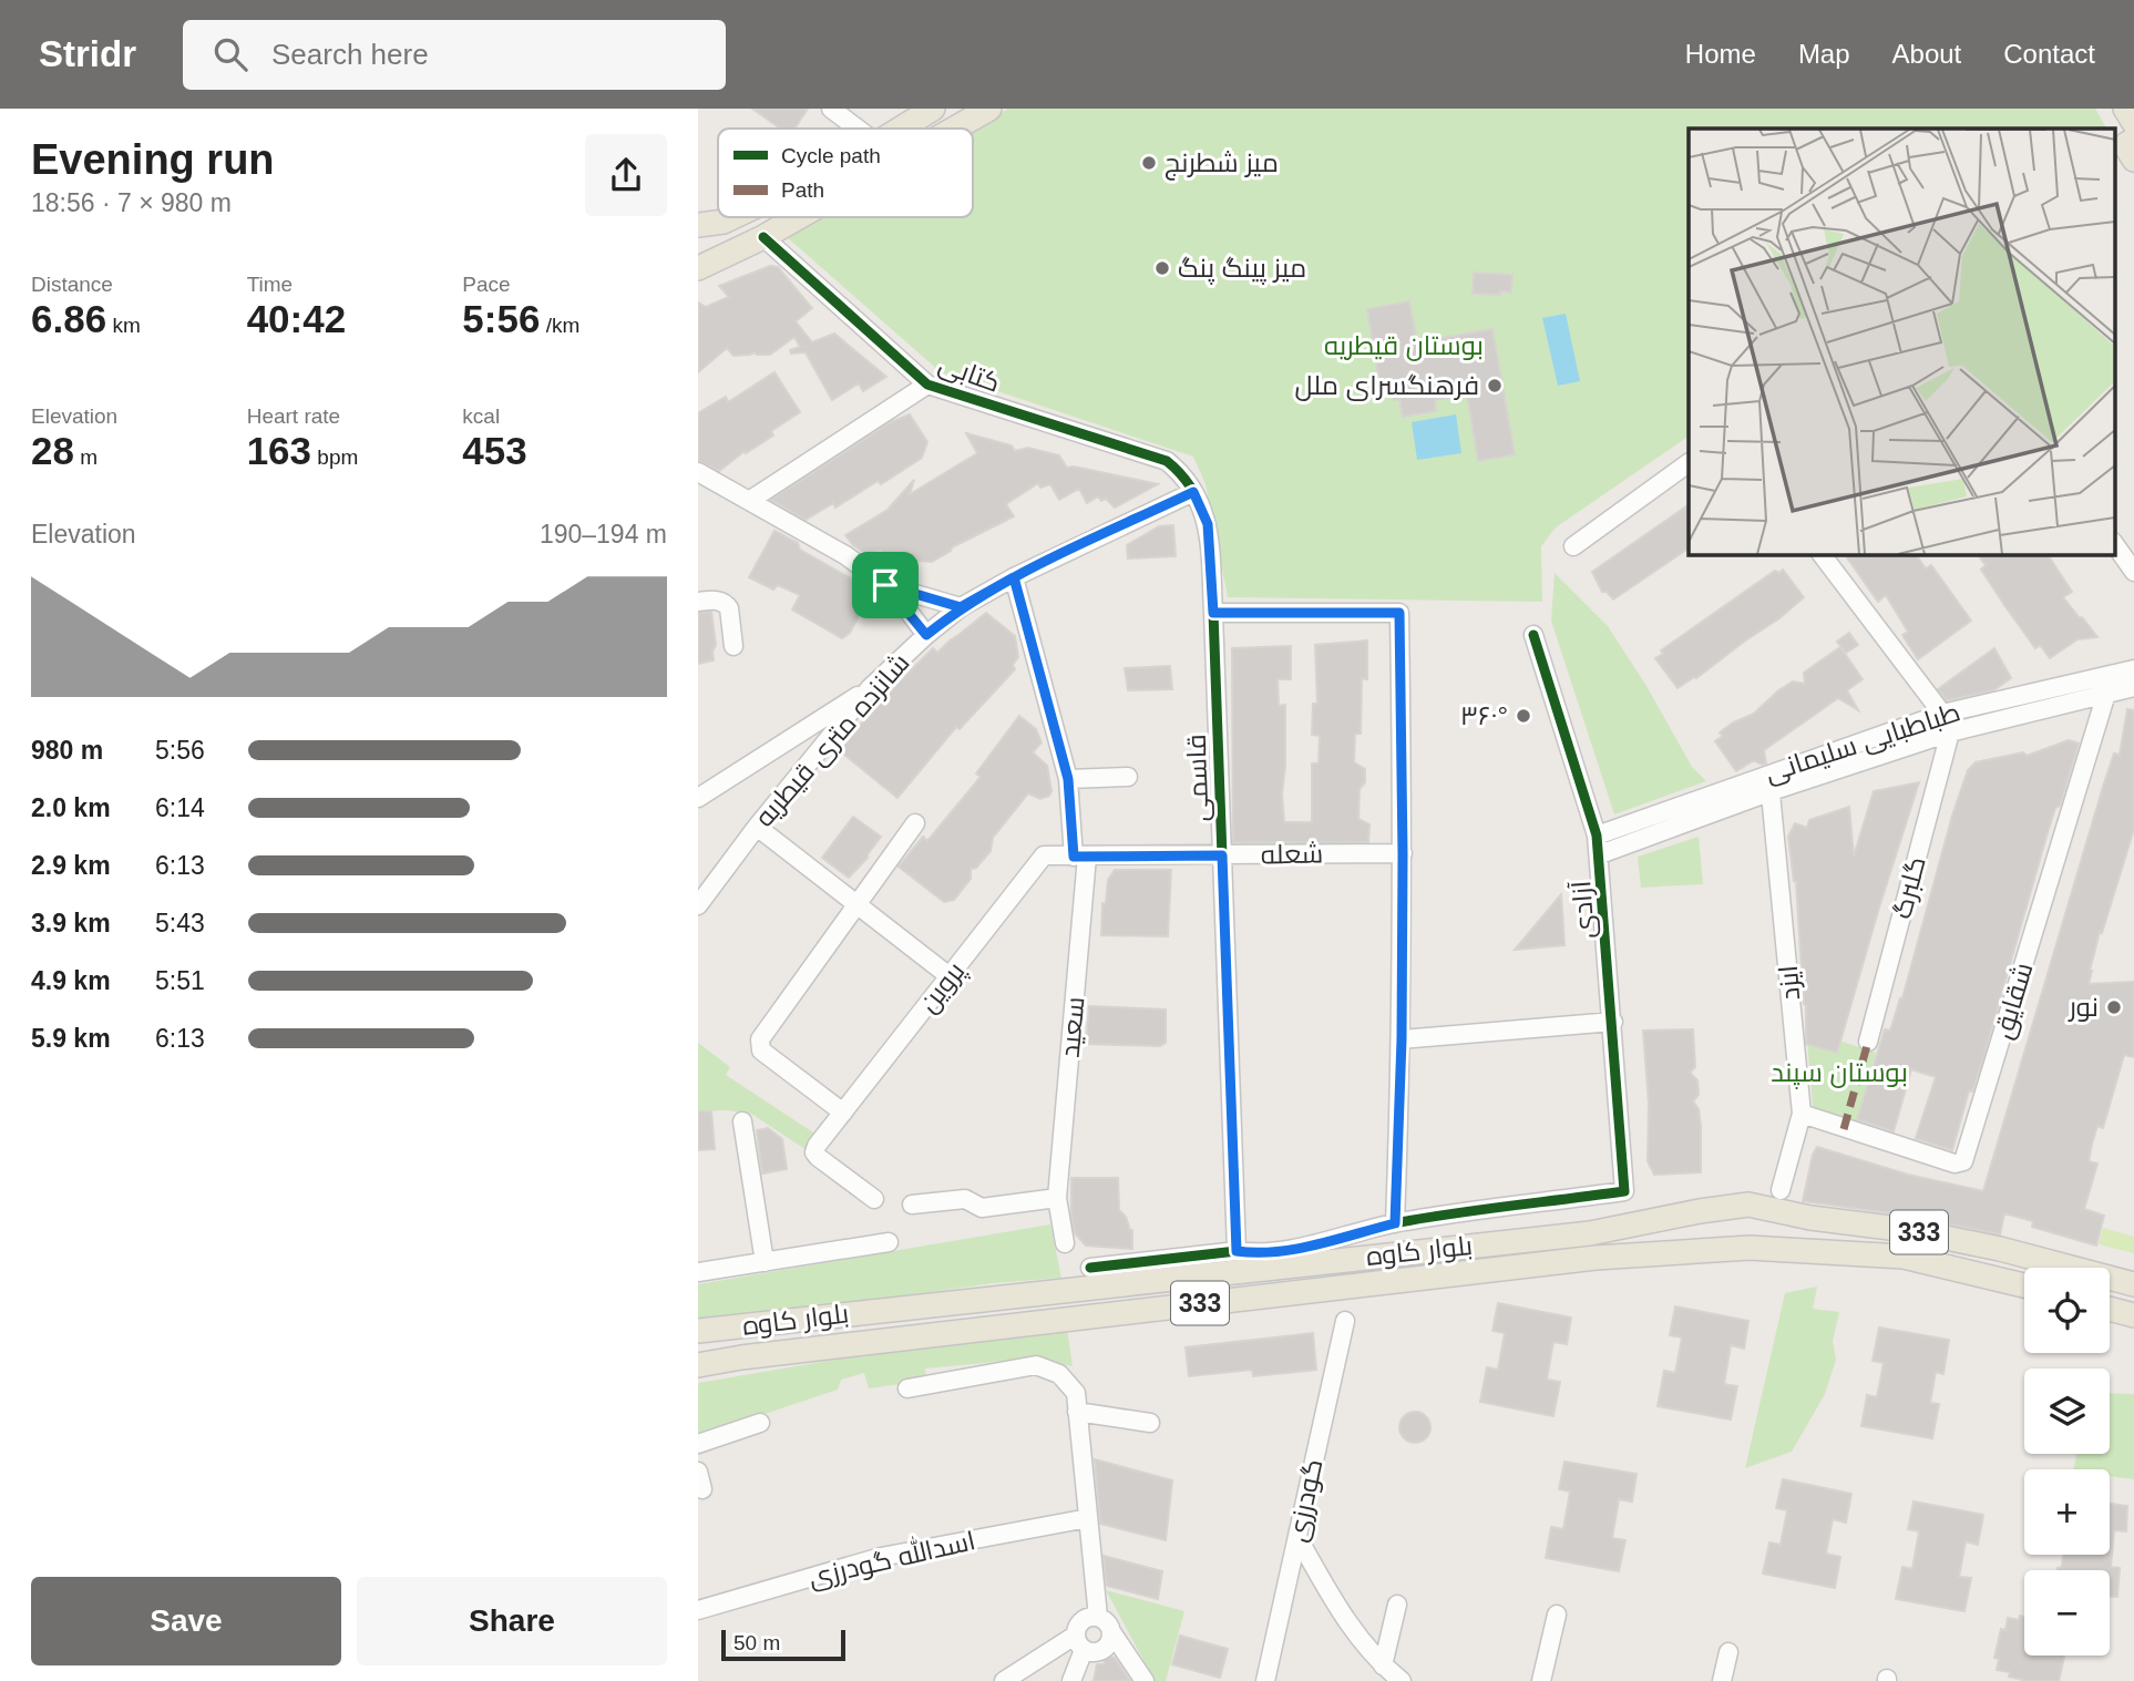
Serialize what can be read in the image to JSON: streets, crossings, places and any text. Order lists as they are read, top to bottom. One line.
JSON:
{"streets":{"main road":["333","بلوار کاوه"],"street":["کتابی","شانزده متری قیطریه","طباطبایی سلیمانی","قاسمی","شعله","گلبرگ","آزادی","ایزد","پروین","شقایق","سعید","گودرزی","اسدالله گودرزی"]},"crossings":[["کتابی","شانزده متری قیطریه"],["کتابی","قاسمی"],["شانزده متری قیطریه","قاسمی"],["شانزده متری قیطریه","سعید"],["طباطبایی سلیمانی","گلبرگ"],["طباطبایی سلیمانی","آزادی"],["طباطبایی سلیمانی","ایزد"],["طباطبایی سلیمانی","شقایق"],["قاسمی","شعله"],["شعله","پروین"],["شعله","سعید"],["ایزد","شقایق"],["پروین","سعید"]],"parks":["بوستان قیطریه","بوستان سپند"],"places":["میز شطرنج","میز پینگ پنگ","فرهنگسرای ملل","۳۶۰°","نور"],"legend":["Cycle path","Path"],"scale_bar":"50 m","page":{"header":"Stridr","search":"Search here","nav":["Home","Map","About","Contact"],"heading":["Evening run","18:56 · 7 × 980 m"],"stats":[["Distance","6.86 km"],["Time","40:42"],["Pace","5:56 /km"],["Elevation","28 m"],["Heart rate","163 bpm"],["kcal","453"]],"chart":["Elevation","190–194 m"],"list":[{"name":"980 m","note":"5:56"},{"name":"2.0 km","note":"6:14"},{"name":"2.9 km","note":"6:13"},{"name":"3.9 km","note":"5:43"},{"name":"4.9 km","note":"5:51"},{"name":"5.9 km","note":"6:13"}],"map_buttons":["+","−"],"buttons":["Save","Share"],"scale":"50 m"}}
